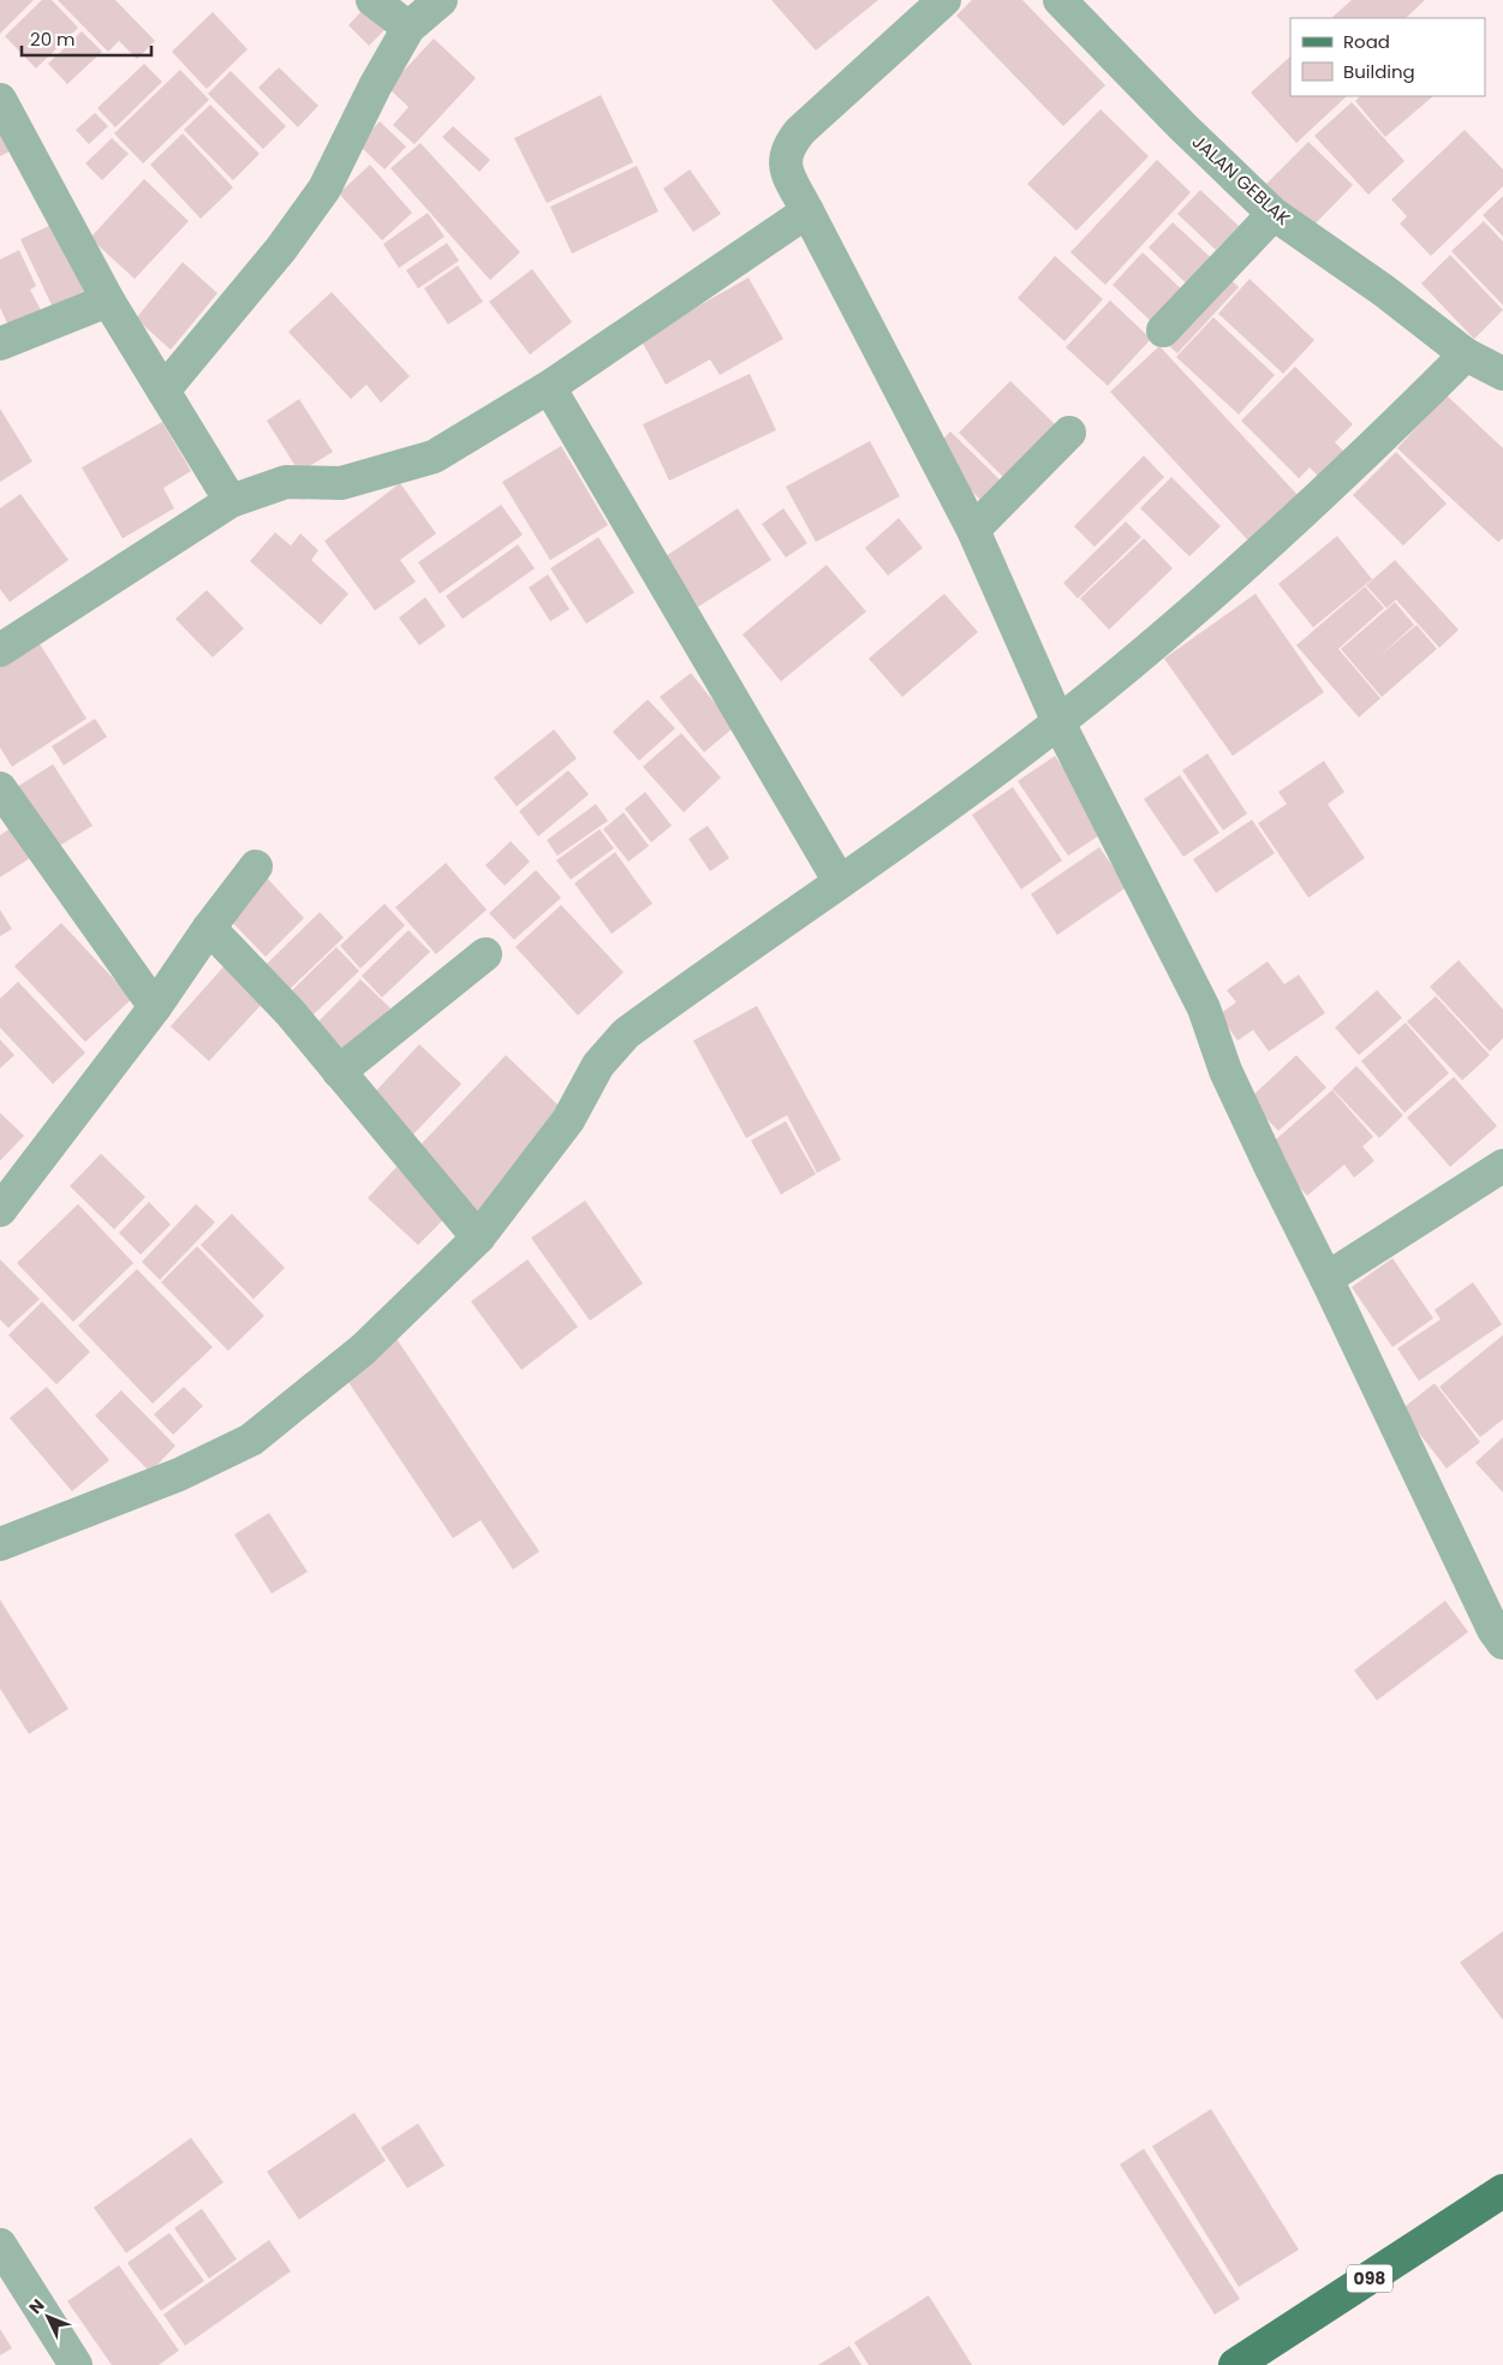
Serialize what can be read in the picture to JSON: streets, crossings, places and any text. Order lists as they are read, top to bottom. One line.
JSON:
{"streets":{"main road":["098"],"street":["JALAN GEBLAK"]},"legend":["Road","Building"],"scale_bar":"20 m","north":"top left"}
